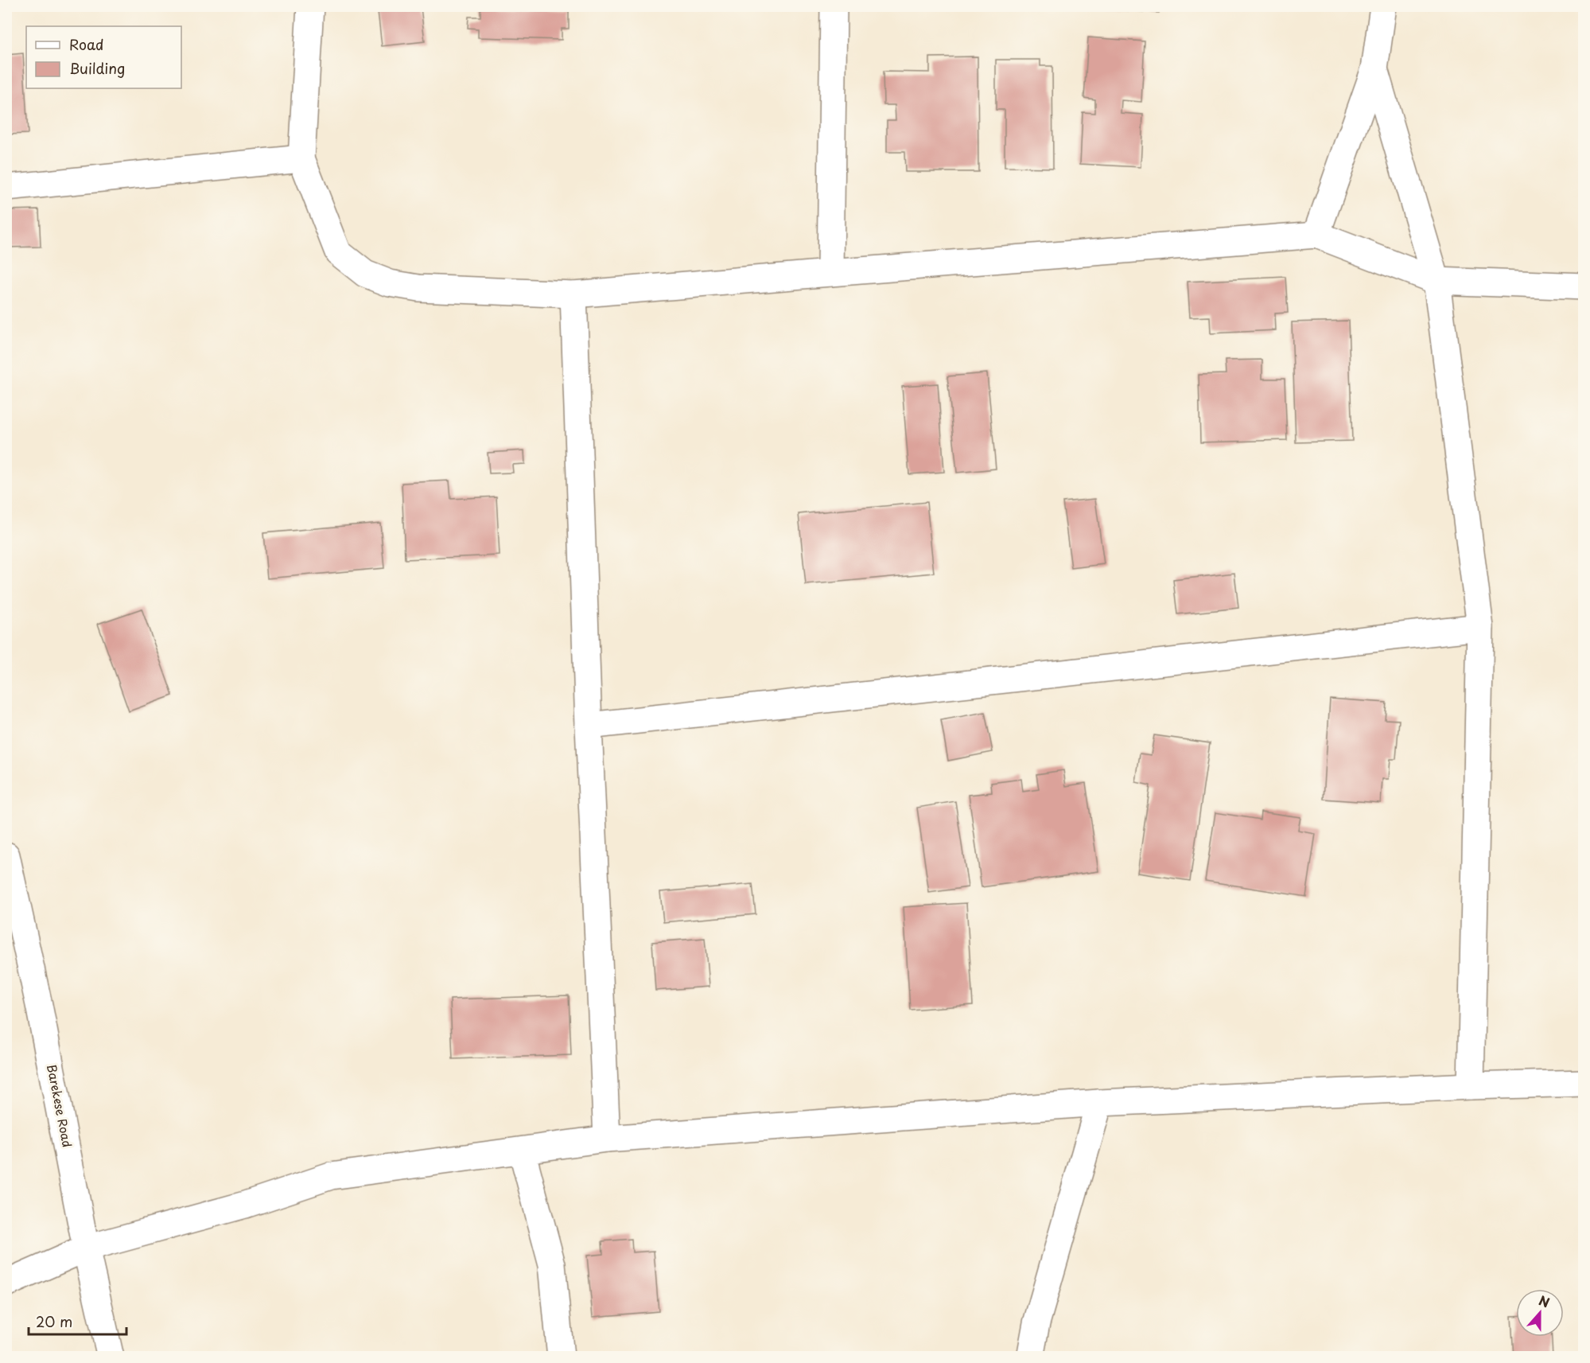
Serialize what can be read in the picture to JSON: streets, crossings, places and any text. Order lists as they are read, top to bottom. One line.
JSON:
{"streets":{"street":["Barekese Road"]},"legend":["Road","Building"],"scale_bar":"20 m","north":"top"}
